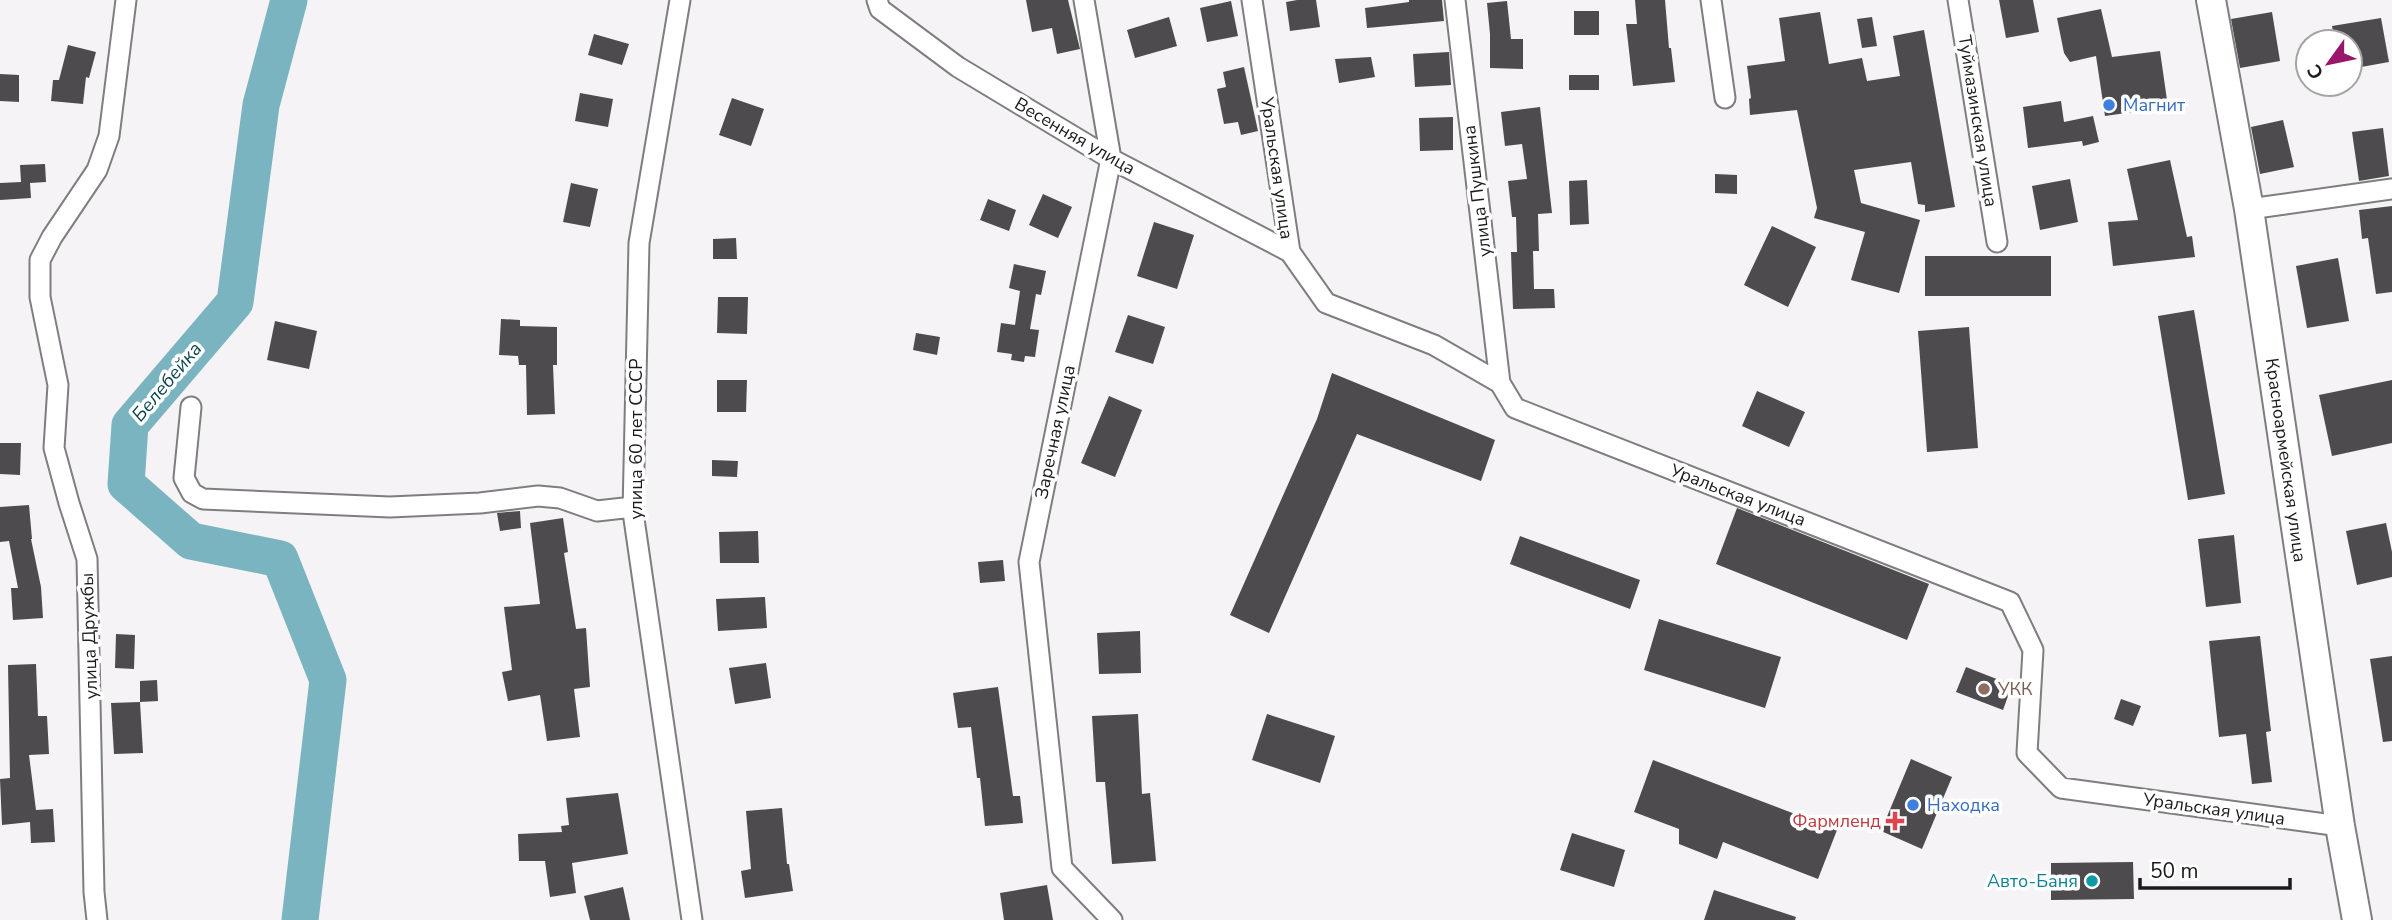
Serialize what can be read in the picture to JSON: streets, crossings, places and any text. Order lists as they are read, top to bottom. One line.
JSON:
{"streets":{"main road":["Красноармейская улица"],"street":["Туймазинская улица","Весенняя улица","Уральская улица","улица Пушкина","Заречная улица","улица 60 лет СССР","улица Дружбы"]},"crossings":[["Весенняя улица","Уральская улица"],["Весенняя улица","Заречная улица"],["Уральская улица","улица Пушкина"],["Уральская улица","Красноармейская улица"]],"water":["Белебейка"],"places":{"other":["Магнит","УКК","Находка","Авто-Баня"],"health":["Фармленд"]},"scale_bar":"50 m","north":"bottom left"}
